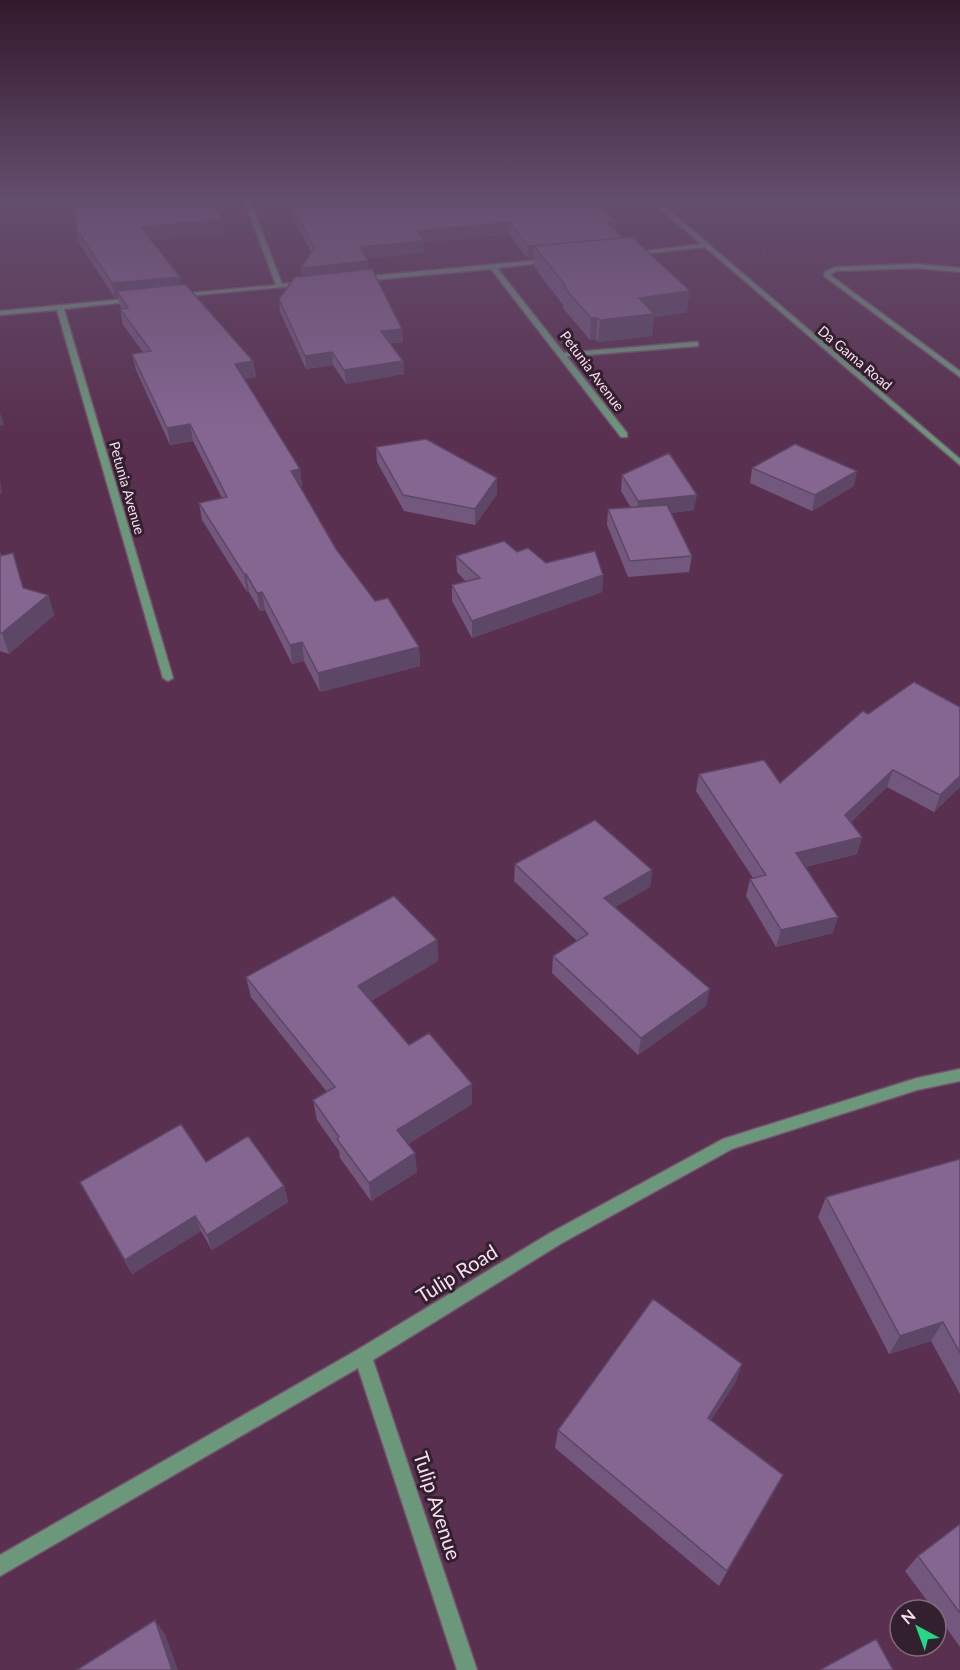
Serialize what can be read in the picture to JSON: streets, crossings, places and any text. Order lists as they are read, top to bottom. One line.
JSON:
{"streets":{"street":["Da Gama Road","Petunia Avenue","Tulip Road","Tulip Avenue"]},"crossings":[["Tulip Road","Tulip Avenue"]],"north":"top left"}
